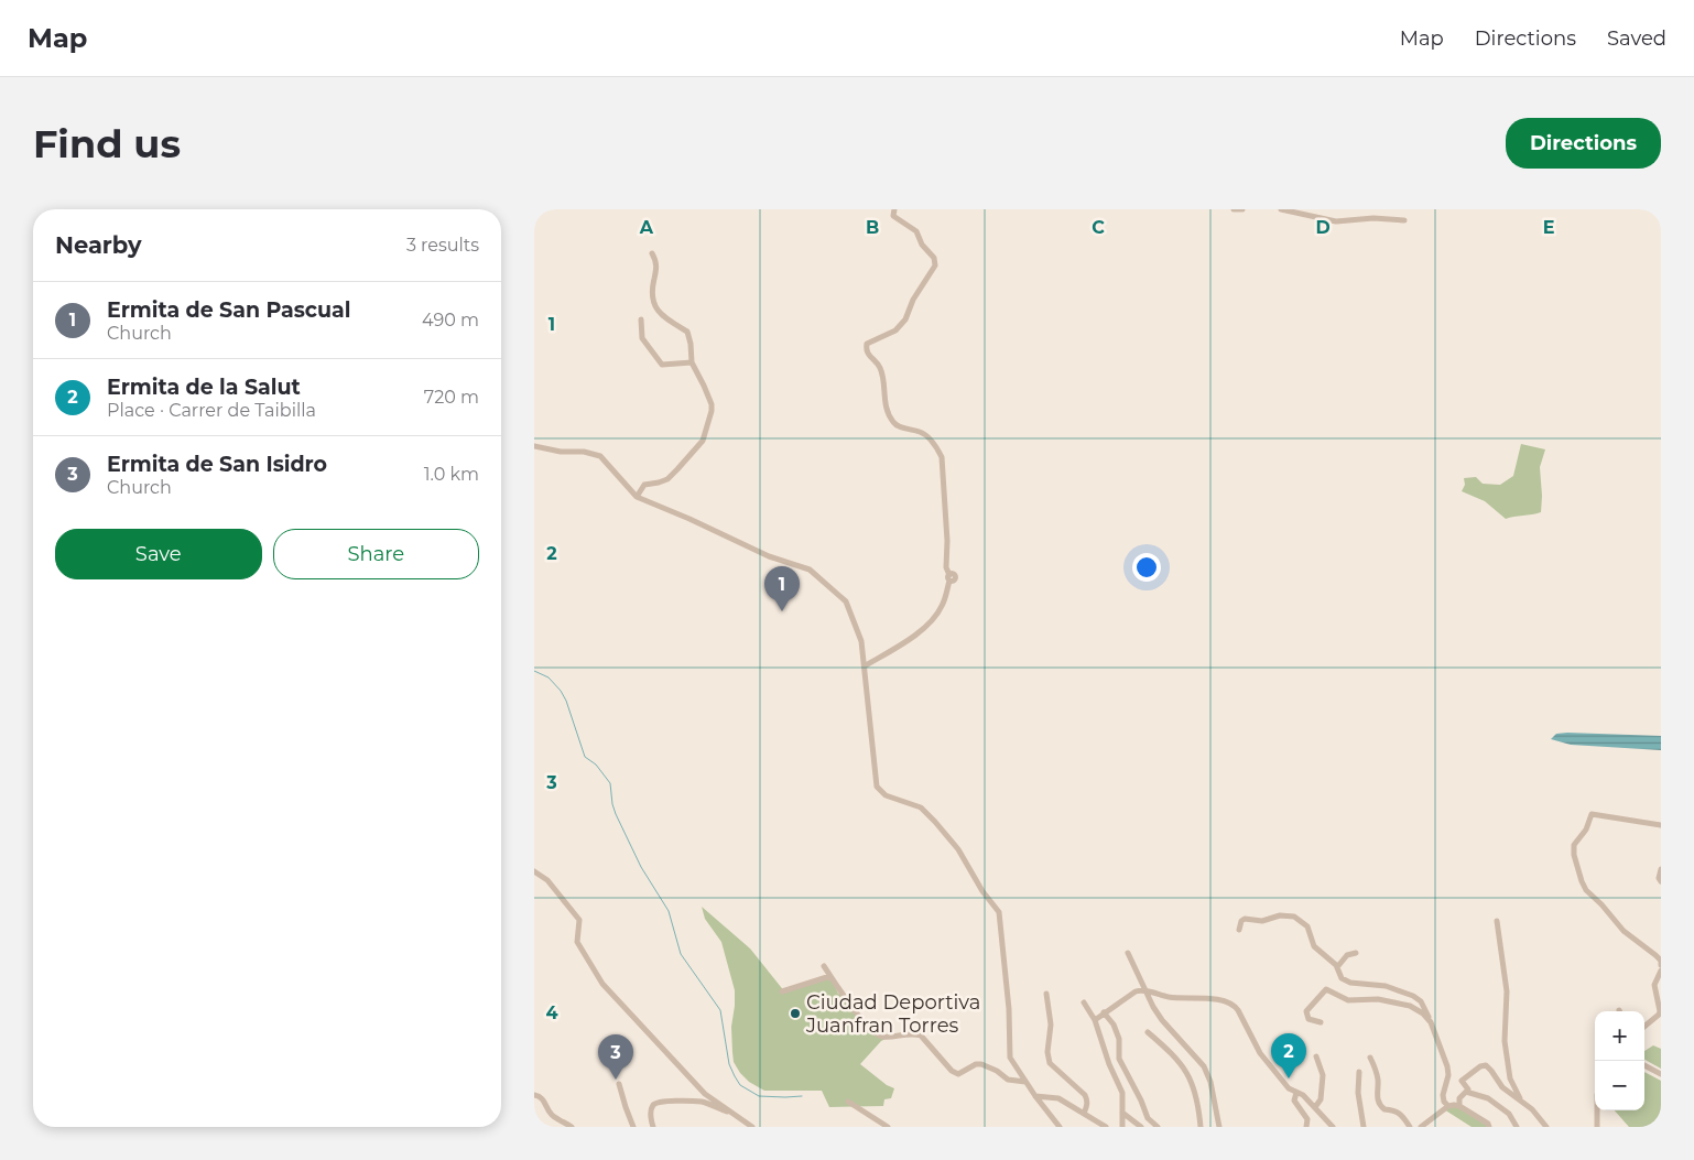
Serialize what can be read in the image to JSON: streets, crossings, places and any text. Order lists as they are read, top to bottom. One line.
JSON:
{"places":["Ciudad Deportiva Juanfran Torres"],"page":{"header":"Map","nav":["Map","Directions","Saved"],"buttons":["Directions",["Save","Share"]],"title":"Find us","heading":["Nearby","3 results"],"list":[{"mark":"1","name":"Ermita de San Pascual","note":"Church","value":"490 m"},{"mark":"2","name":"Ermita de la Salut","note":"Place · Carrer de Taibilla","value":"720 m"},{"mark":"3","name":"Ermita de San Isidro","note":"Church","value":"1.0 km"}],"pins":["1","2","3"],"map_buttons":["+","−"]},"grid":{"columns":["A","B","C","D","E"],"rows":["1","2","3","4"]}}
